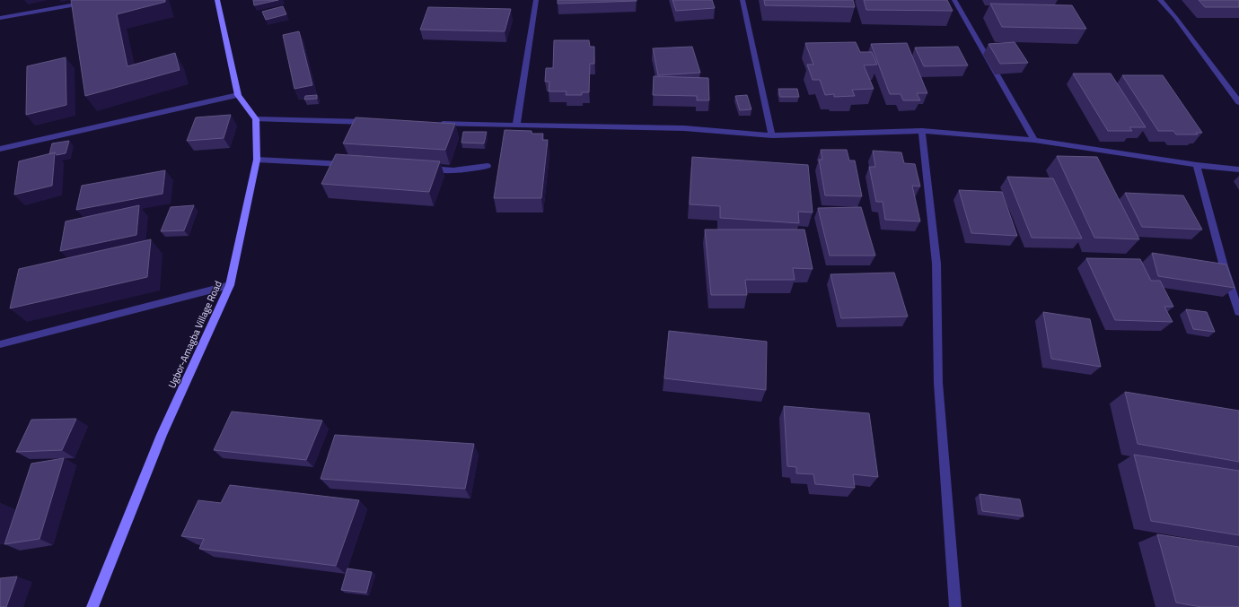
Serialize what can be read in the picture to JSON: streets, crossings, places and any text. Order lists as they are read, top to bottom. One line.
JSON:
{"streets":{"street":["Ugbor-Amagba Village Road"]}}
